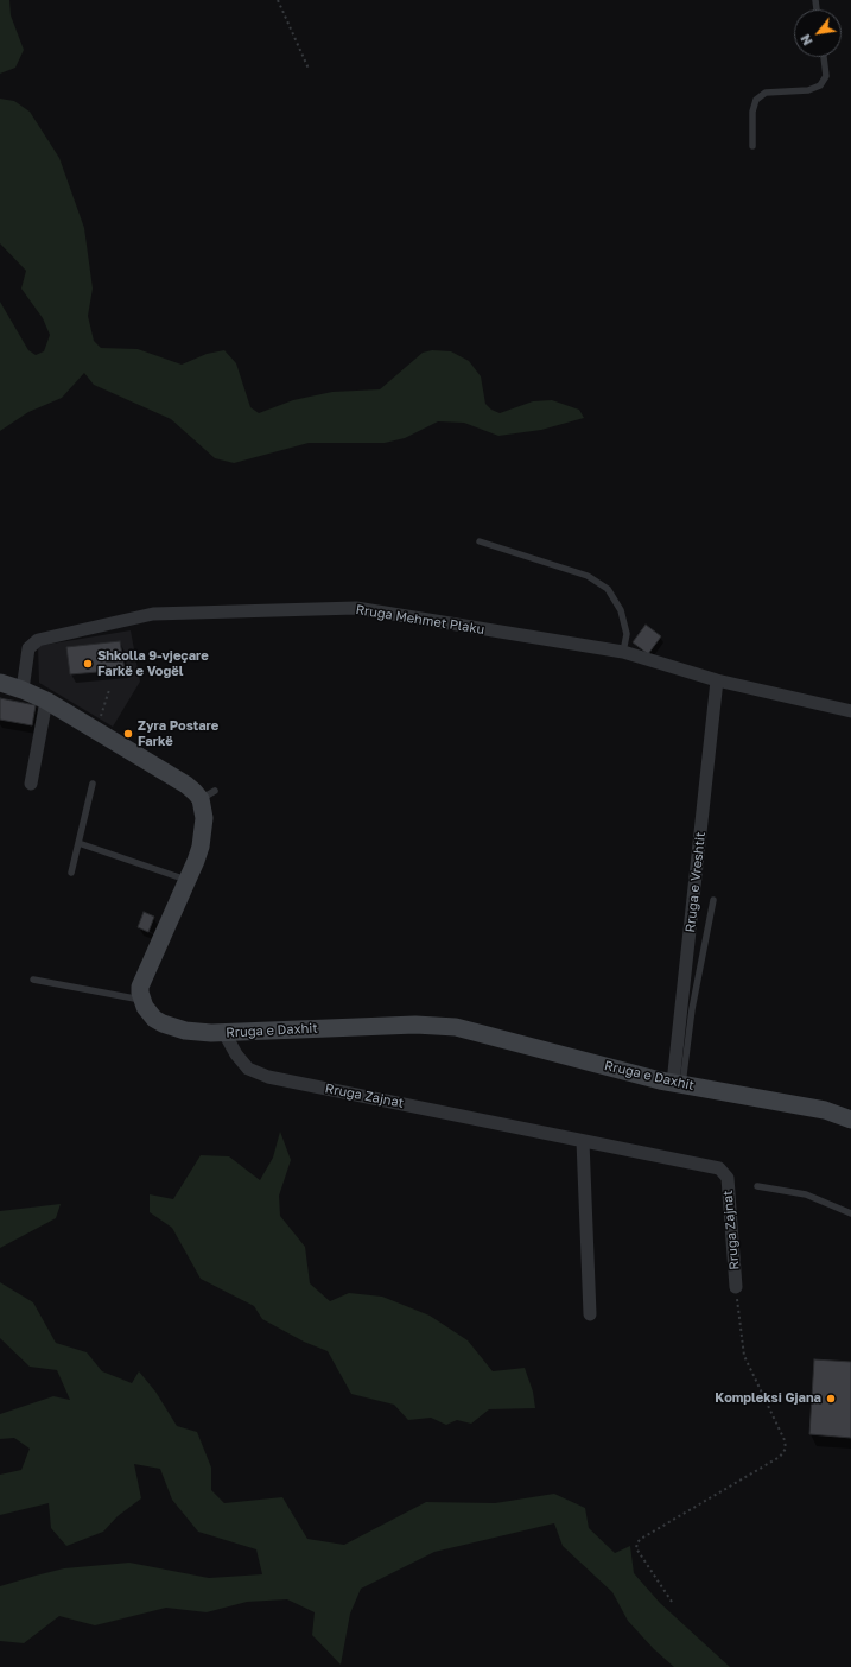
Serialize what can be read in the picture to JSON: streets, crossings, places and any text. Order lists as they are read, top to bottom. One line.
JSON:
{"streets":{"street":["Rruga Mehmet Plaku","Rruga e Vreshtit","Rruga e Daxhit","Rruga Zajnat"]},"crossings":[["Rruga Mehmet Plaku","Rruga e Vreshtit"],["Rruga e Vreshtit","Rruga e Daxhit"],["Rruga e Daxhit","Rruga Zajnat"]],"places":["Shkolla 9-vjeçare Farkë e Vogël","Zyra Postare Farkë","Kompleksi Gjana"],"north":"bottom left"}
